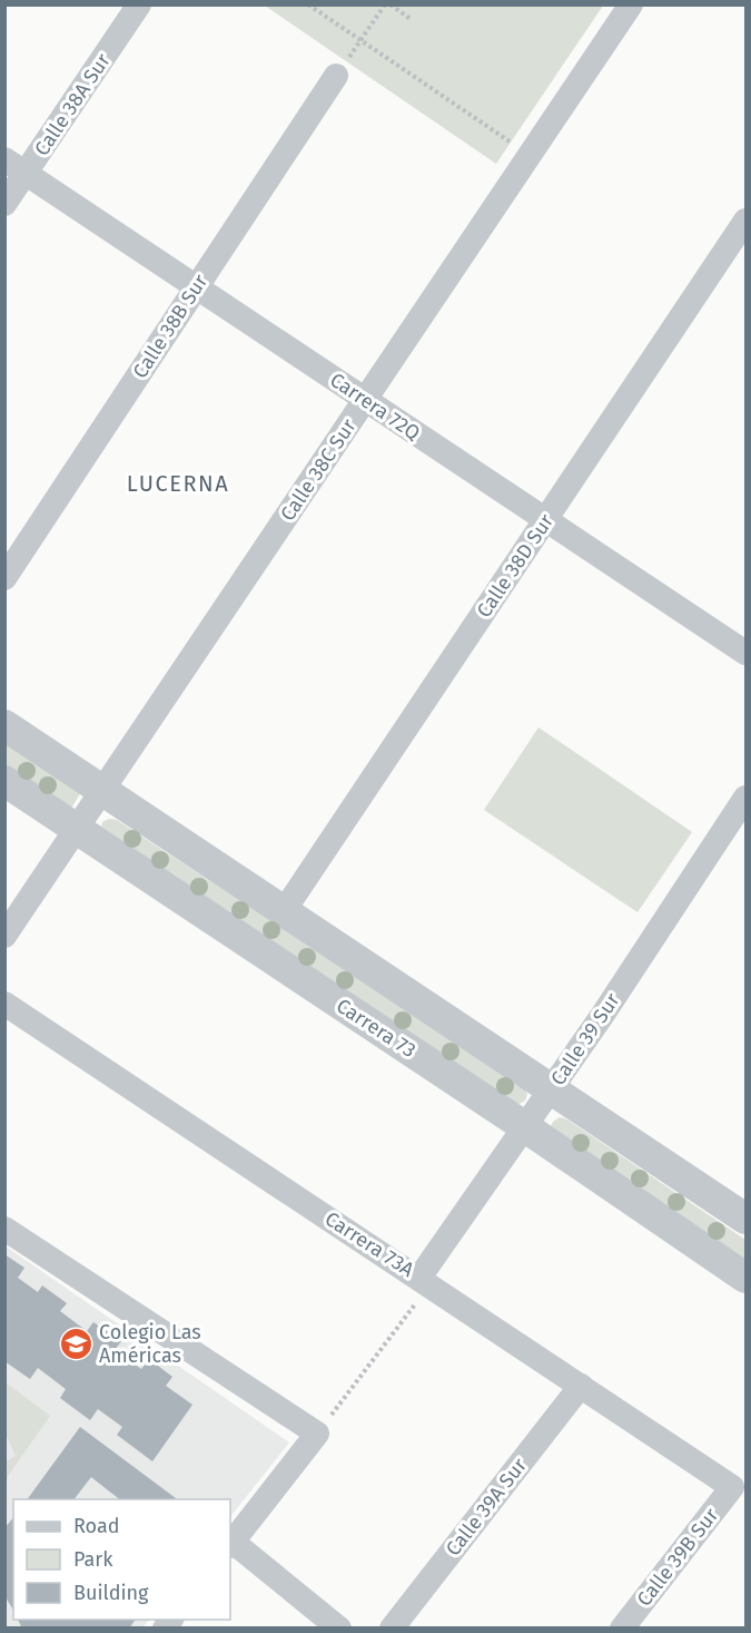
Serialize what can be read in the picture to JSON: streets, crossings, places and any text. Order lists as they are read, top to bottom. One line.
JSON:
{"streets":{"street":["Calle 38A Sur","Calle 38B Sur","Carrera 72Q","Calle 38C Sur","Calle 38D Sur","Carrera 73","Calle 39 Sur","Carrera 73A","Calle 39A Sur","Calle 39B Sur"]},"crossings":[["Calle 38A Sur","Carrera 72Q"],["Calle 38B Sur","Carrera 72Q"],["Carrera 72Q","Calle 38C Sur"],["Carrera 72Q","Calle 38D Sur"],["Calle 38C Sur","Carrera 73"],["Carrera 73","Calle 39 Sur"],["Calle 39 Sur","Carrera 73A"],["Carrera 73A","Calle 39A Sur"],["Carrera 73A","Calle 39B Sur"]],"districts":["LUCERNA"],"places":{"school or university":["Colegio Las Américas"]},"legend":["Road","Park","Building"]}
